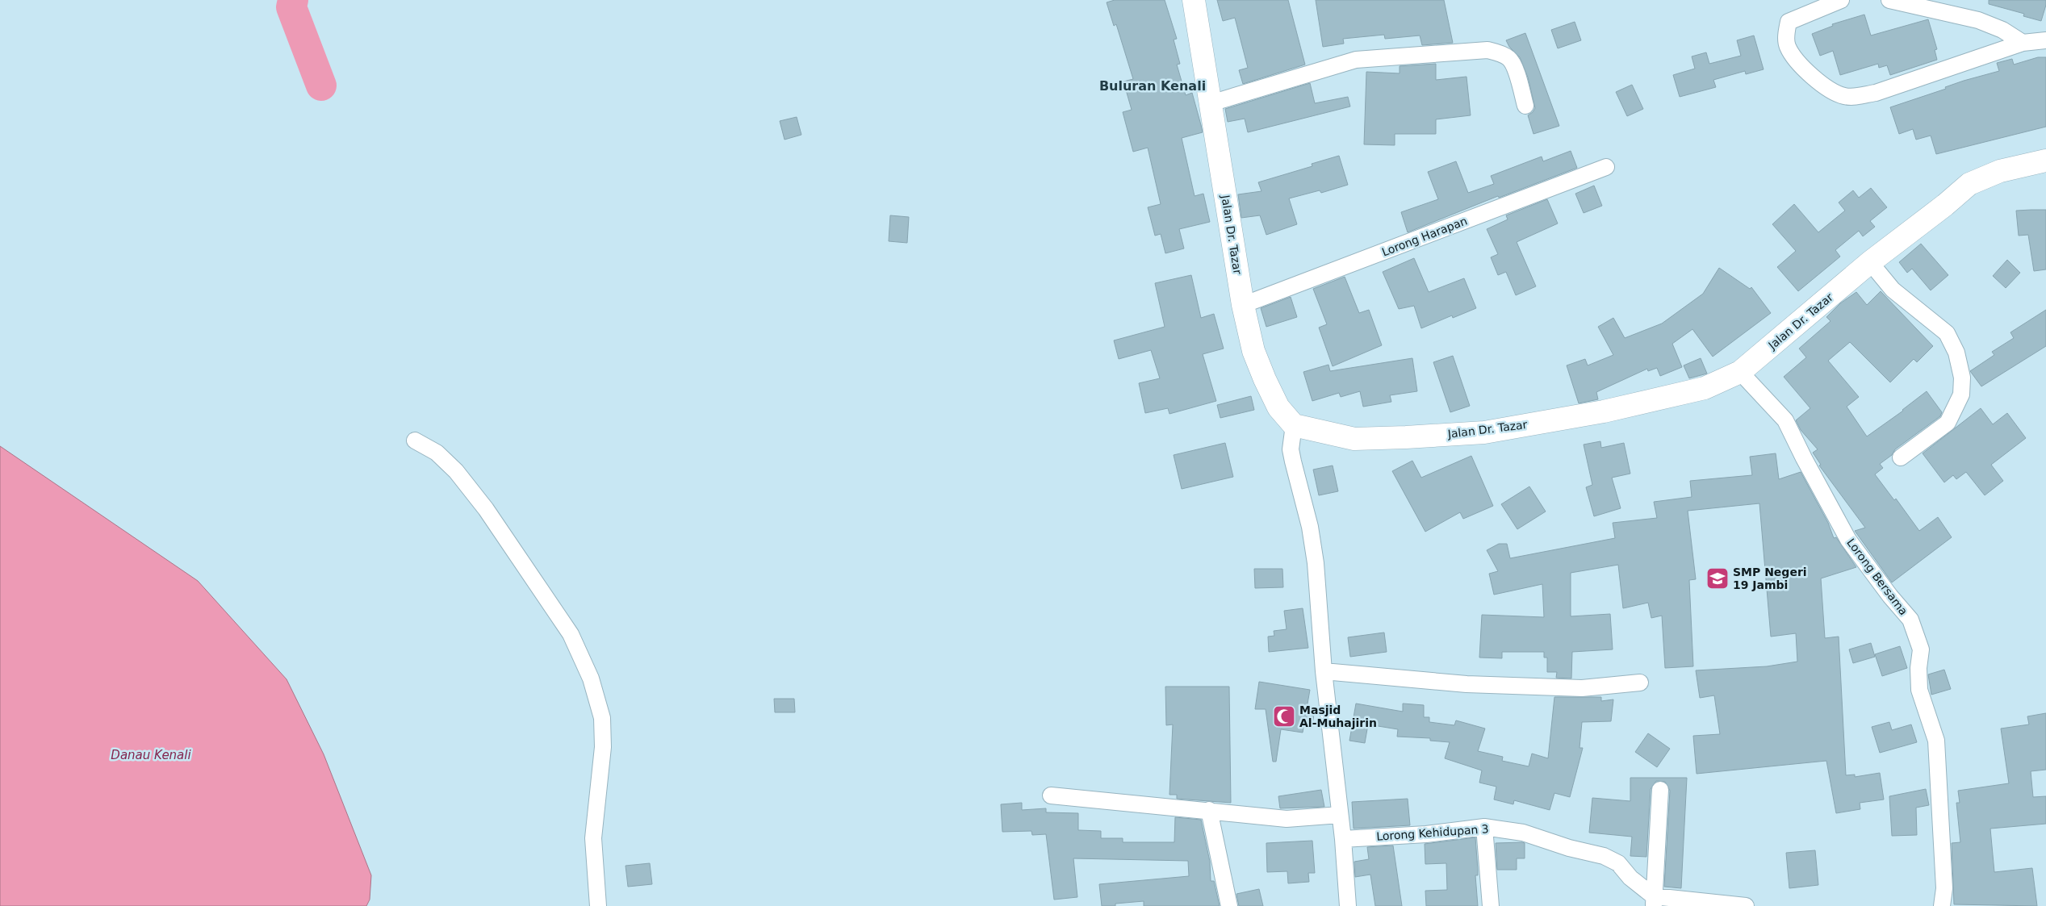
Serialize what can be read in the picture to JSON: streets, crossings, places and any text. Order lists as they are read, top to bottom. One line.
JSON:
{"streets":{"street":["Jalan Dr. Tazar","Lorong Harapan","Lorong Bersama","Lorong Kehidupan 3"]},"crossings":[["Jalan Dr. Tazar","Lorong Harapan"],["Jalan Dr. Tazar","Lorong Bersama"]],"districts":["Buluran Kenali"],"water":["Danau Kenali"],"places":{"school or university":["SMP Negeri 19 Jambi"],"mosque":["Masjid Al-Muhajirin"]}}
